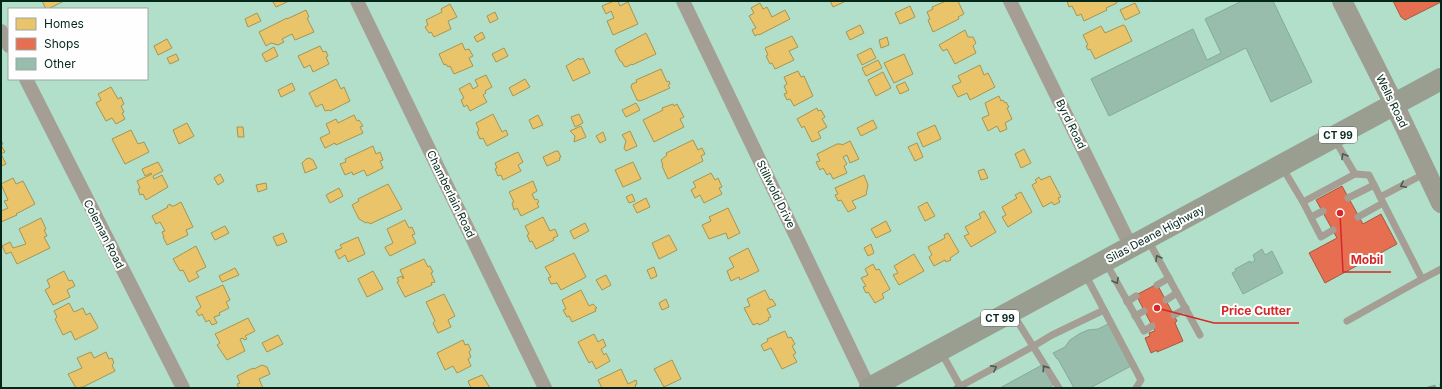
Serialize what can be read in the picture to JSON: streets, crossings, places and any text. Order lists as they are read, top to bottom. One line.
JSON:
{"streets":{"main road":["Wells Road","CT 99","Silas Deane Highway"],"street":["Byrd Road","Chamberlain Road","Stillwold Drive","Coleman Road"]},"crossings":[["Wells Road","Silas Deane Highway"],["Byrd Road","Silas Deane Highway"],["Stillwold Drive","Silas Deane Highway"]],"places":["Mobil","Price Cutter"],"legend":["Homes","Shops","Other"]}
